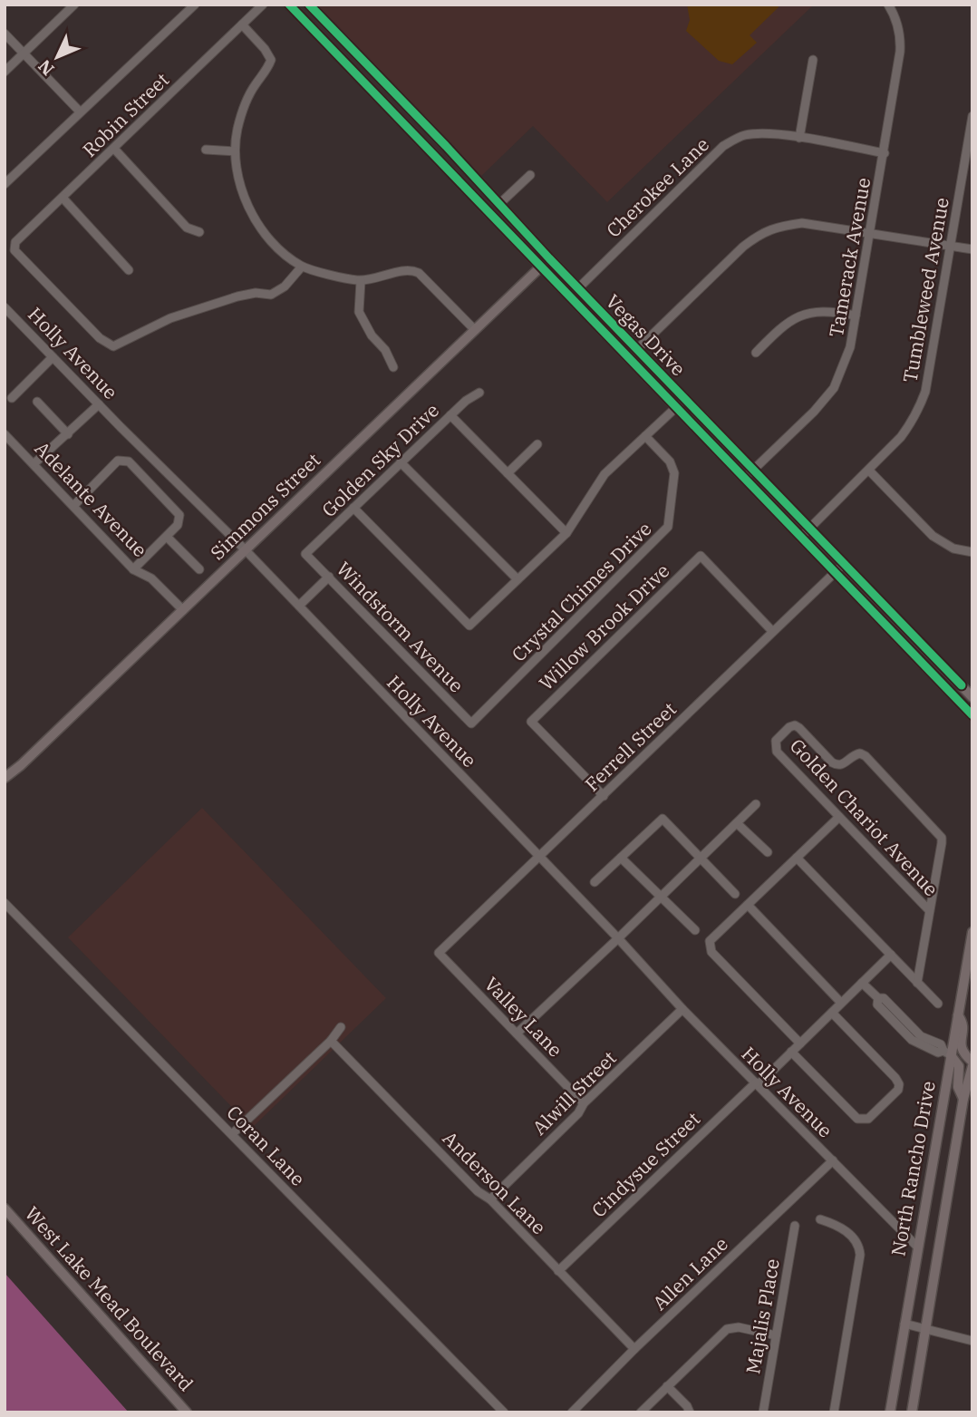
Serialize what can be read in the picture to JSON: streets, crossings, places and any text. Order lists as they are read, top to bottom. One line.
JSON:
{"streets":{"main road":["Vegas Drive","Simmons Street","North Rancho Drive","West Lake Mead Boulevard"],"street":["Robin Street","Cherokee Lane","Tamerack Avenue","Tumbleweed Avenue","Holly Avenue","Golden Sky Drive","Adelante Avenue","Crystal Chimes Drive","Windstorm Avenue","Willow Brook Drive","Ferrell Street","Golden Chariot Avenue","Valley Lane","Alwill Street","Coran Lane","Cindysue Street","Anderson Lane","Allen Lane","Majalis Place"]},"crossings":[["Cherokee Lane","Tamerack Avenue"],["Cherokee Lane","Vegas Drive"],["Tamerack Avenue","Vegas Drive"],["Tumbleweed Avenue","Vegas Drive"],["Vegas Drive","Simmons Street"],["Vegas Drive","Ferrell Street"],["Holly Avenue","Simmons Street"],["Holly Avenue","Ferrell Street"],["Holly Avenue","Alwill Street"],["Holly Avenue","Cindysue Street"],["Holly Avenue","North Rancho Drive"],["Holly Avenue","Allen Lane"],["Golden Sky Drive","Windstorm Avenue"],["Adelante Avenue","Simmons Street"],["Crystal Chimes Drive","Windstorm Avenue"],["Willow Brook Drive","Ferrell Street"],["Ferrell Street","Valley Lane"],["Valley Lane","Alwill Street"],["Alwill Street","Anderson Lane"],["Cindysue Street","Anderson Lane"],["Anderson Lane","Allen Lane"]],"north":"bottom left"}
